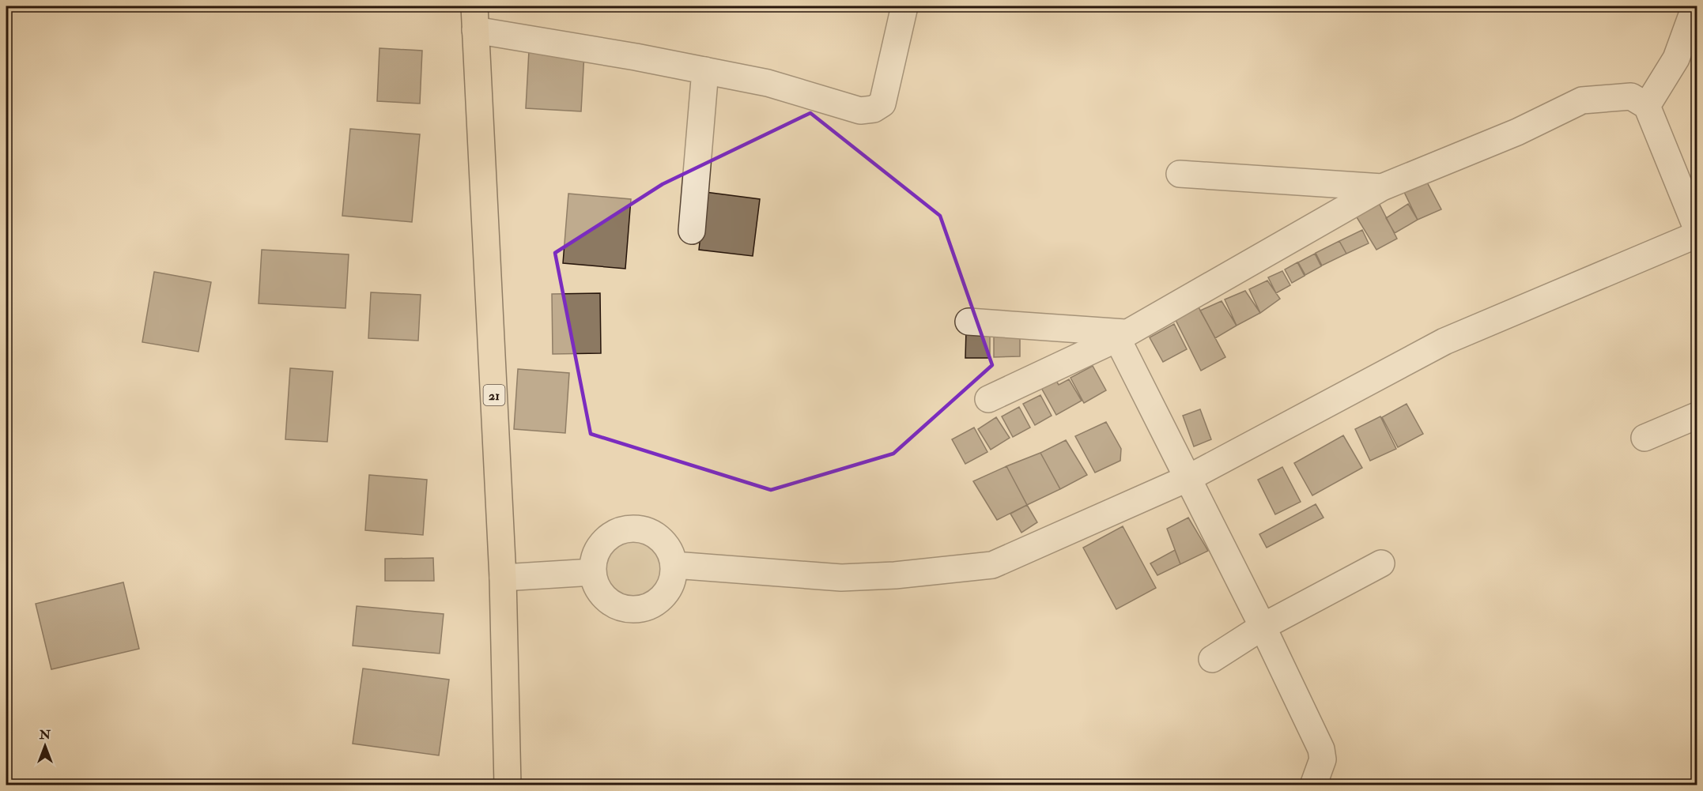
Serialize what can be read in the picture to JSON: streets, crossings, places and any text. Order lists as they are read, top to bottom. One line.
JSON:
{"streets":{"highway":["21"]},"north":"top"}
